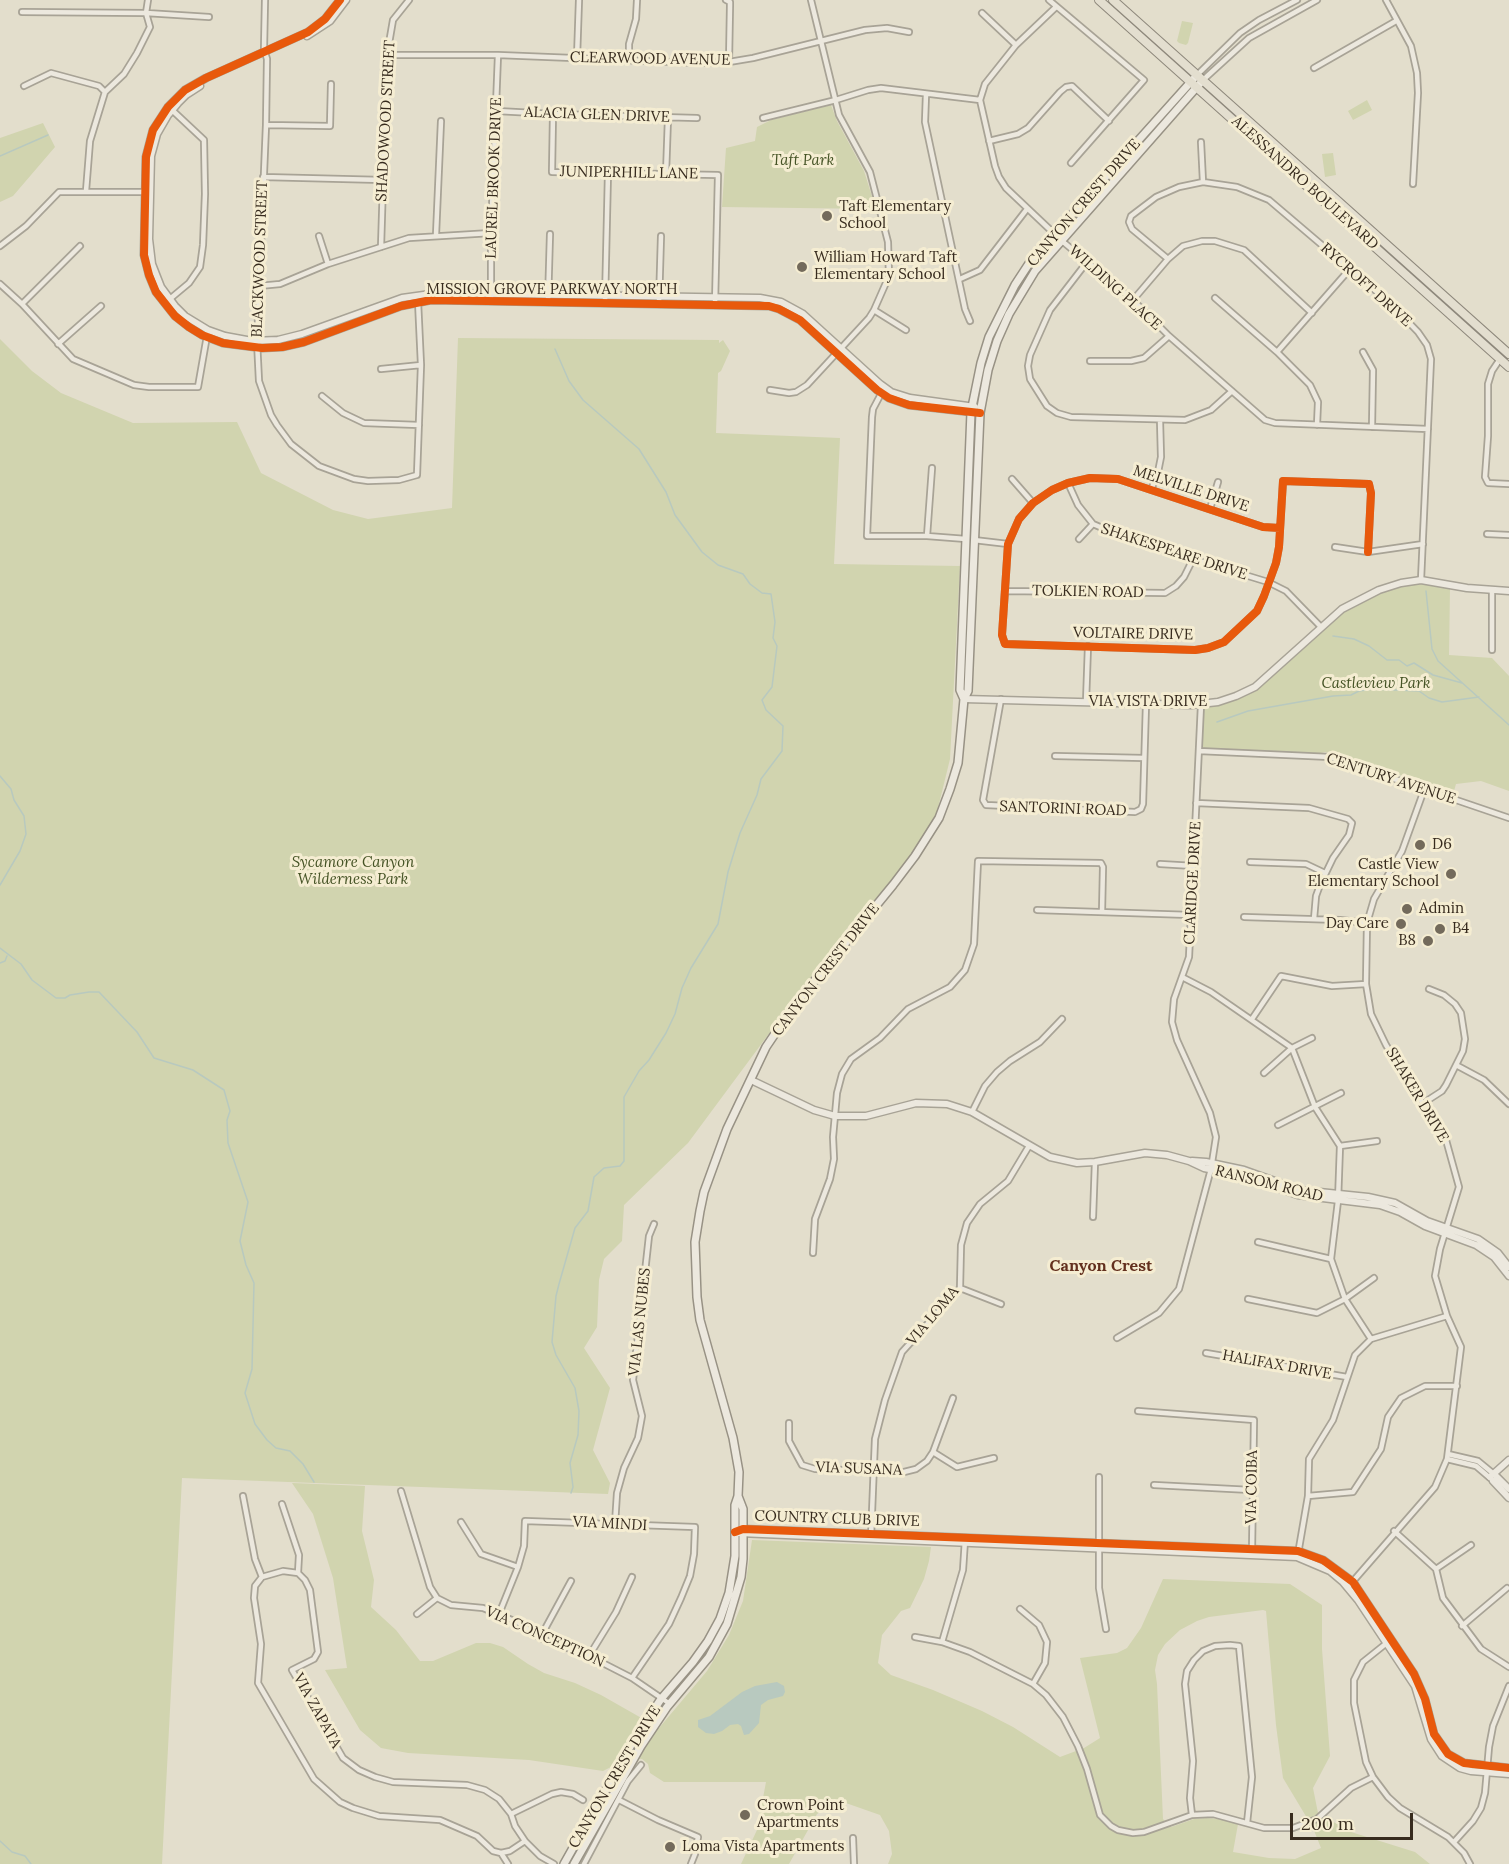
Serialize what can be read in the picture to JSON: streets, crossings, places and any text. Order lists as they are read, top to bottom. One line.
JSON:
{"streets":{"main road":["ALESSANDRO BOULEVARD","CANYON CREST DRIVE"],"street":["CLEARWOOD AVENUE","ALACIA GLEN DRIVE","SHADOWOOD STREET","JUNIPERHILL LANE","LAUREL BROOK DRIVE","BLACKWOOD STREET","RYCROFT DRIVE","WILDING PLACE","MISSION GROVE PARKWAY NORTH","MELVILLE DRIVE","SHAKESPEARE DRIVE","TOLKIEN ROAD","VOLTAIRE DRIVE","VIA VISTA DRIVE","CENTURY AVENUE","SANTORINI ROAD","CLARIDGE DRIVE","SHAKER DRIVE","RANSOM ROAD","VIA LOMA","VIA LAS NUBES","HALIFAX DRIVE","VIA SUSANA","VIA COIBA","COUNTRY CLUB DRIVE","VIA MINDI","VIA CONCEPTION","VIA ZAPATA"]},"crossings":[["CLEARWOOD AVENUE","SHADOWOOD STREET"],["CLEARWOOD AVENUE","LAUREL BROOK DRIVE"],["ALACIA GLEN DRIVE","JUNIPERHILL LANE"],["ALACIA GLEN DRIVE","LAUREL BROOK DRIVE"],["JUNIPERHILL LANE","MISSION GROVE PARKWAY NORTH"],["LAUREL BROOK DRIVE","MISSION GROVE PARKWAY NORTH"],["ALESSANDRO BOULEVARD","CANYON CREST DRIVE"],["CANYON CREST DRIVE","WILDING PLACE"],["CANYON CREST DRIVE","MISSION GROVE PARKWAY NORTH"],["CANYON CREST DRIVE","VIA VISTA DRIVE"],["CANYON CREST DRIVE","RANSOM ROAD"],["CANYON CREST DRIVE","COUNTRY CLUB DRIVE"],["CANYON CREST DRIVE","VIA CONCEPTION"],["BLACKWOOD STREET","MISSION GROVE PARKWAY NORTH"],["RYCROFT DRIVE","WILDING PLACE"],["RYCROFT DRIVE","VIA VISTA DRIVE"],["MELVILLE DRIVE","SHAKESPEARE DRIVE"],["MELVILLE DRIVE","TOLKIEN ROAD"],["MELVILLE DRIVE","VOLTAIRE DRIVE"],["SHAKESPEARE DRIVE","TOLKIEN ROAD"],["SHAKESPEARE DRIVE","VOLTAIRE DRIVE"],["SHAKESPEARE DRIVE","VIA VISTA DRIVE"],["VIA VISTA DRIVE","SANTORINI ROAD"],["VIA VISTA DRIVE","CLARIDGE DRIVE"],["CENTURY AVENUE","CLARIDGE DRIVE"],["CENTURY AVENUE","SHAKER DRIVE"],["CLARIDGE DRIVE","RANSOM ROAD"],["SHAKER DRIVE","RANSOM ROAD"],["SHAKER DRIVE","COUNTRY CLUB DRIVE"],["RANSOM ROAD","VIA LOMA"],["VIA LOMA","VIA SUSANA"],["VIA LOMA","COUNTRY CLUB DRIVE"],["VIA LAS NUBES","VIA MINDI"],["VIA COIBA","COUNTRY CLUB DRIVE"],["VIA MINDI","VIA CONCEPTION"]],"districts":["Canyon Crest"],"parks":["Taft Park","Castleview Park","Sycamore Canyon Wilderness Park"],"places":["Taft Elementary School","William Howard Taft Elementary School","D6","Castle View Elementary School","Admin","Day Care","B4","B8","Crown Point Apartments","Loma Vista Apartments"],"scale_bar":"200 m"}
